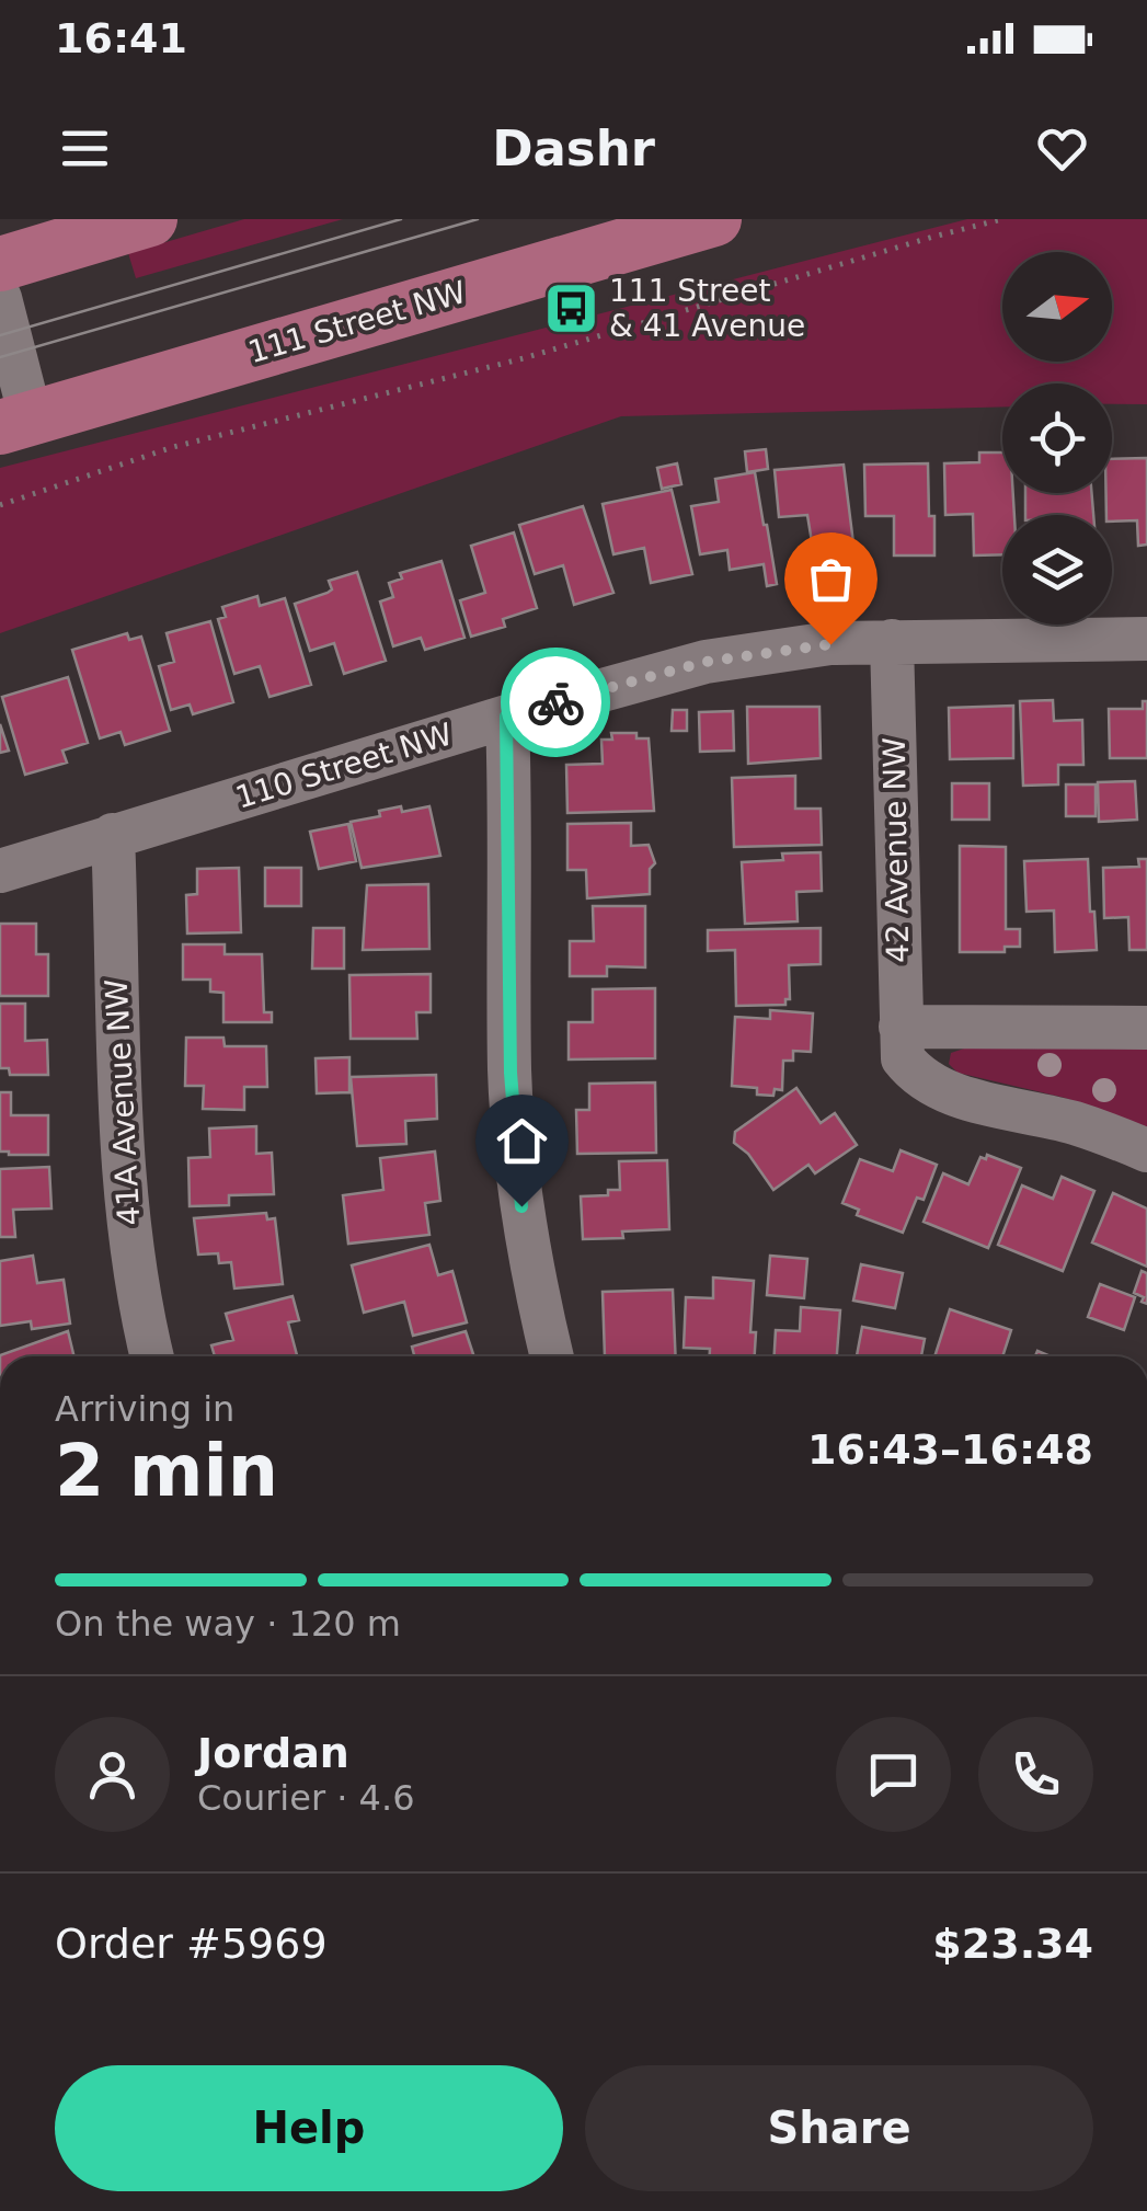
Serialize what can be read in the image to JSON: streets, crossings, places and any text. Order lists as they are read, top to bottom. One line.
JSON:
{"streets":{"main road":["111 Street NW"],"street":["110 Street NW","42 Avenue NW","41A Avenue NW"]},"crossings":[["110 Street NW","42 Avenue NW"],["110 Street NW","41A Avenue NW"]],"places":{"bus stop":["111 Street & 41 Avenue"]},"north":"right","page":{"status":"16:41","header":"Dashr","heading":["2 min","Arriving in","16:43–16:48"],"panel":["Jordan","Courier · 4.6","Order #5969","$23.34"],"bar":"On the way · 120 m","buttons":["Help","Share"]}}
